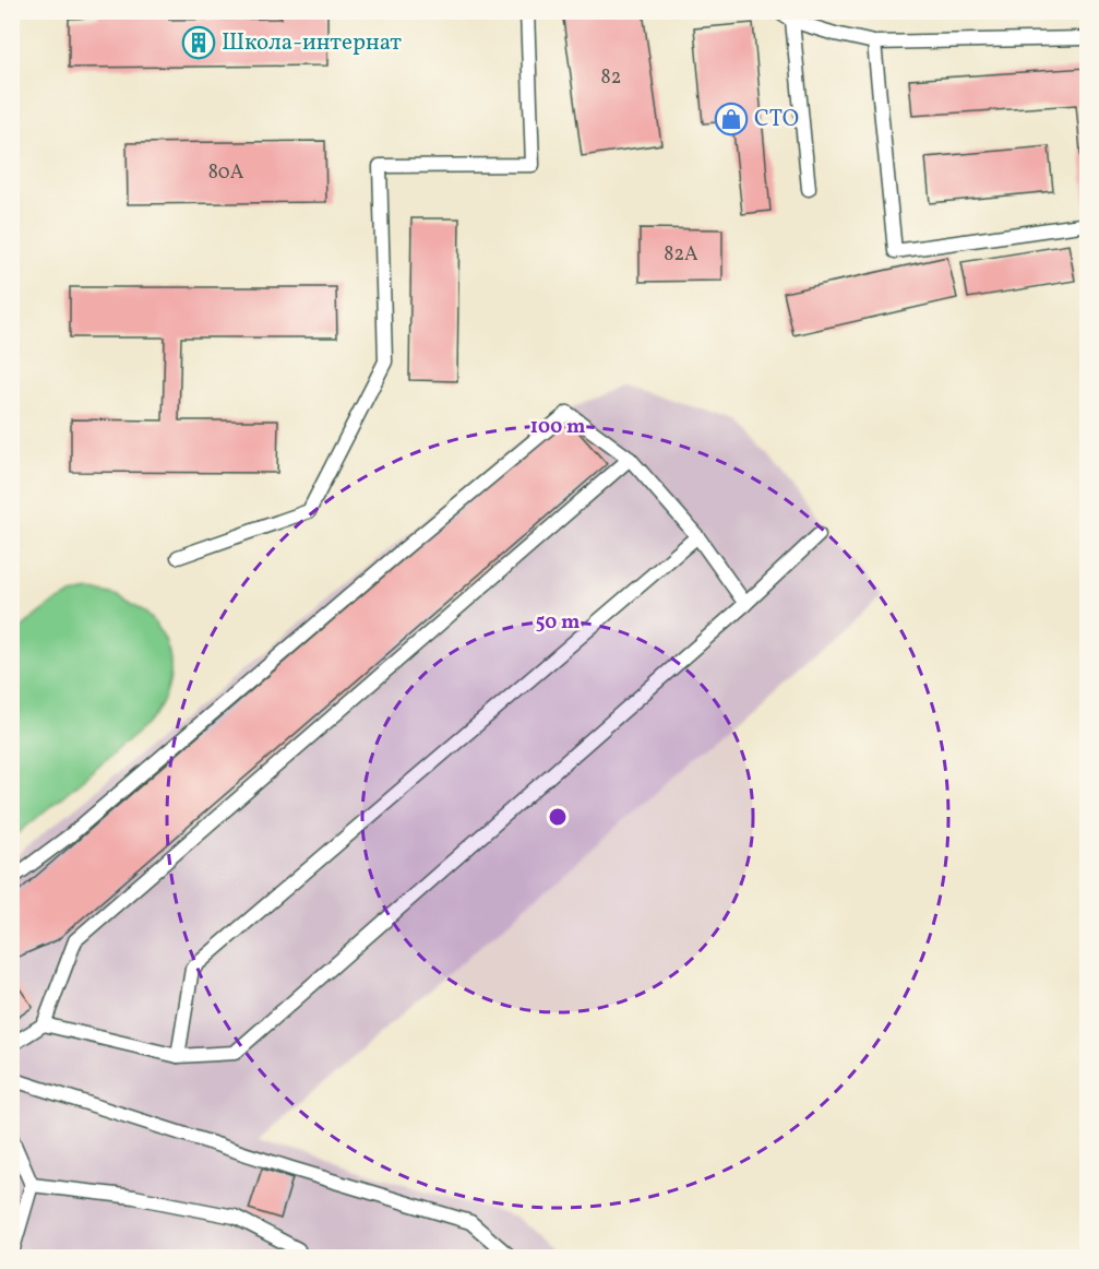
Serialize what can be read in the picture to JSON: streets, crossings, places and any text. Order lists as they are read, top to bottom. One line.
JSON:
{"places":{"building":["Школа-интернат"],"shop":["СТО"]},"house_numbers":["82","80А","82А"],"rings":["100 m","50 m"]}
